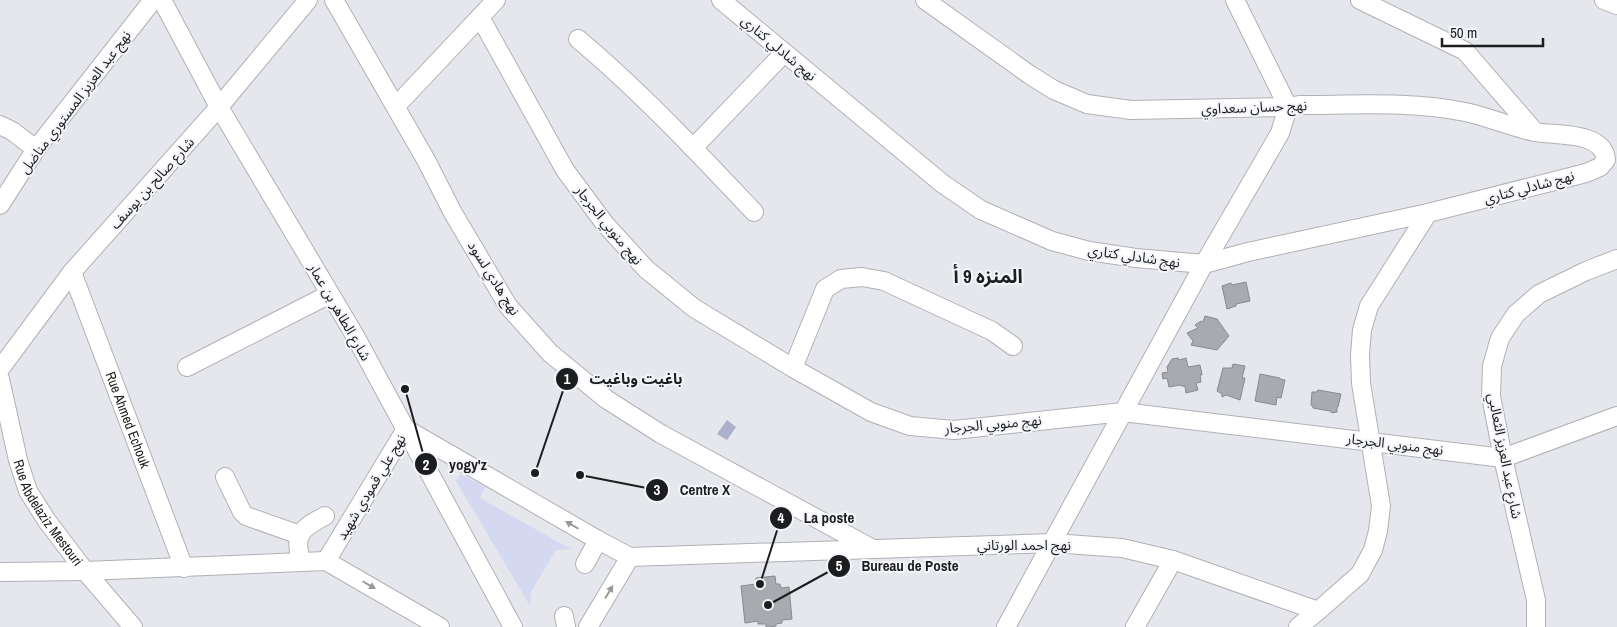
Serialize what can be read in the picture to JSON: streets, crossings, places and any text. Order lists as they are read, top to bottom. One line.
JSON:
{"streets":{"street":["نهج شادلي كتاري","نهج عبد العزيز المستوري مناضل","نهج حسان سعداوي","شارع صالح بن يوسف","نهج منوبي الجرجار","نهج هادي لسود","شارع الطاهر بن عمار","Rue Ahmed Echouk","شارع عبد العزيز الثعالبي","نهج علي قمودي شهيد","Rue Abdelaziz Mestouri","نهج احمد الورتاني"]},"crossings":[["نهج شادلي كتاري","نهج حسان سعداوي"],["شارع صالح بن يوسف","شارع الطاهر بن عمار"],["شارع صالح بن يوسف","Rue Ahmed Echouk"],["نهج منوبي الجرجار","شارع عبد العزيز الثعالبي"],["نهج هادي لسود","نهج احمد الورتاني"],["شارع الطاهر بن عمار","نهج علي قمودي شهيد"],["نهج علي قمودي شهيد","نهج احمد الورتاني"]],"districts":["المنزه 9 أ"],"places":["yogy'z","باغيت وباغيت","Centre X","La poste","Bureau de Poste"],"scale_bar":"50 m"}
